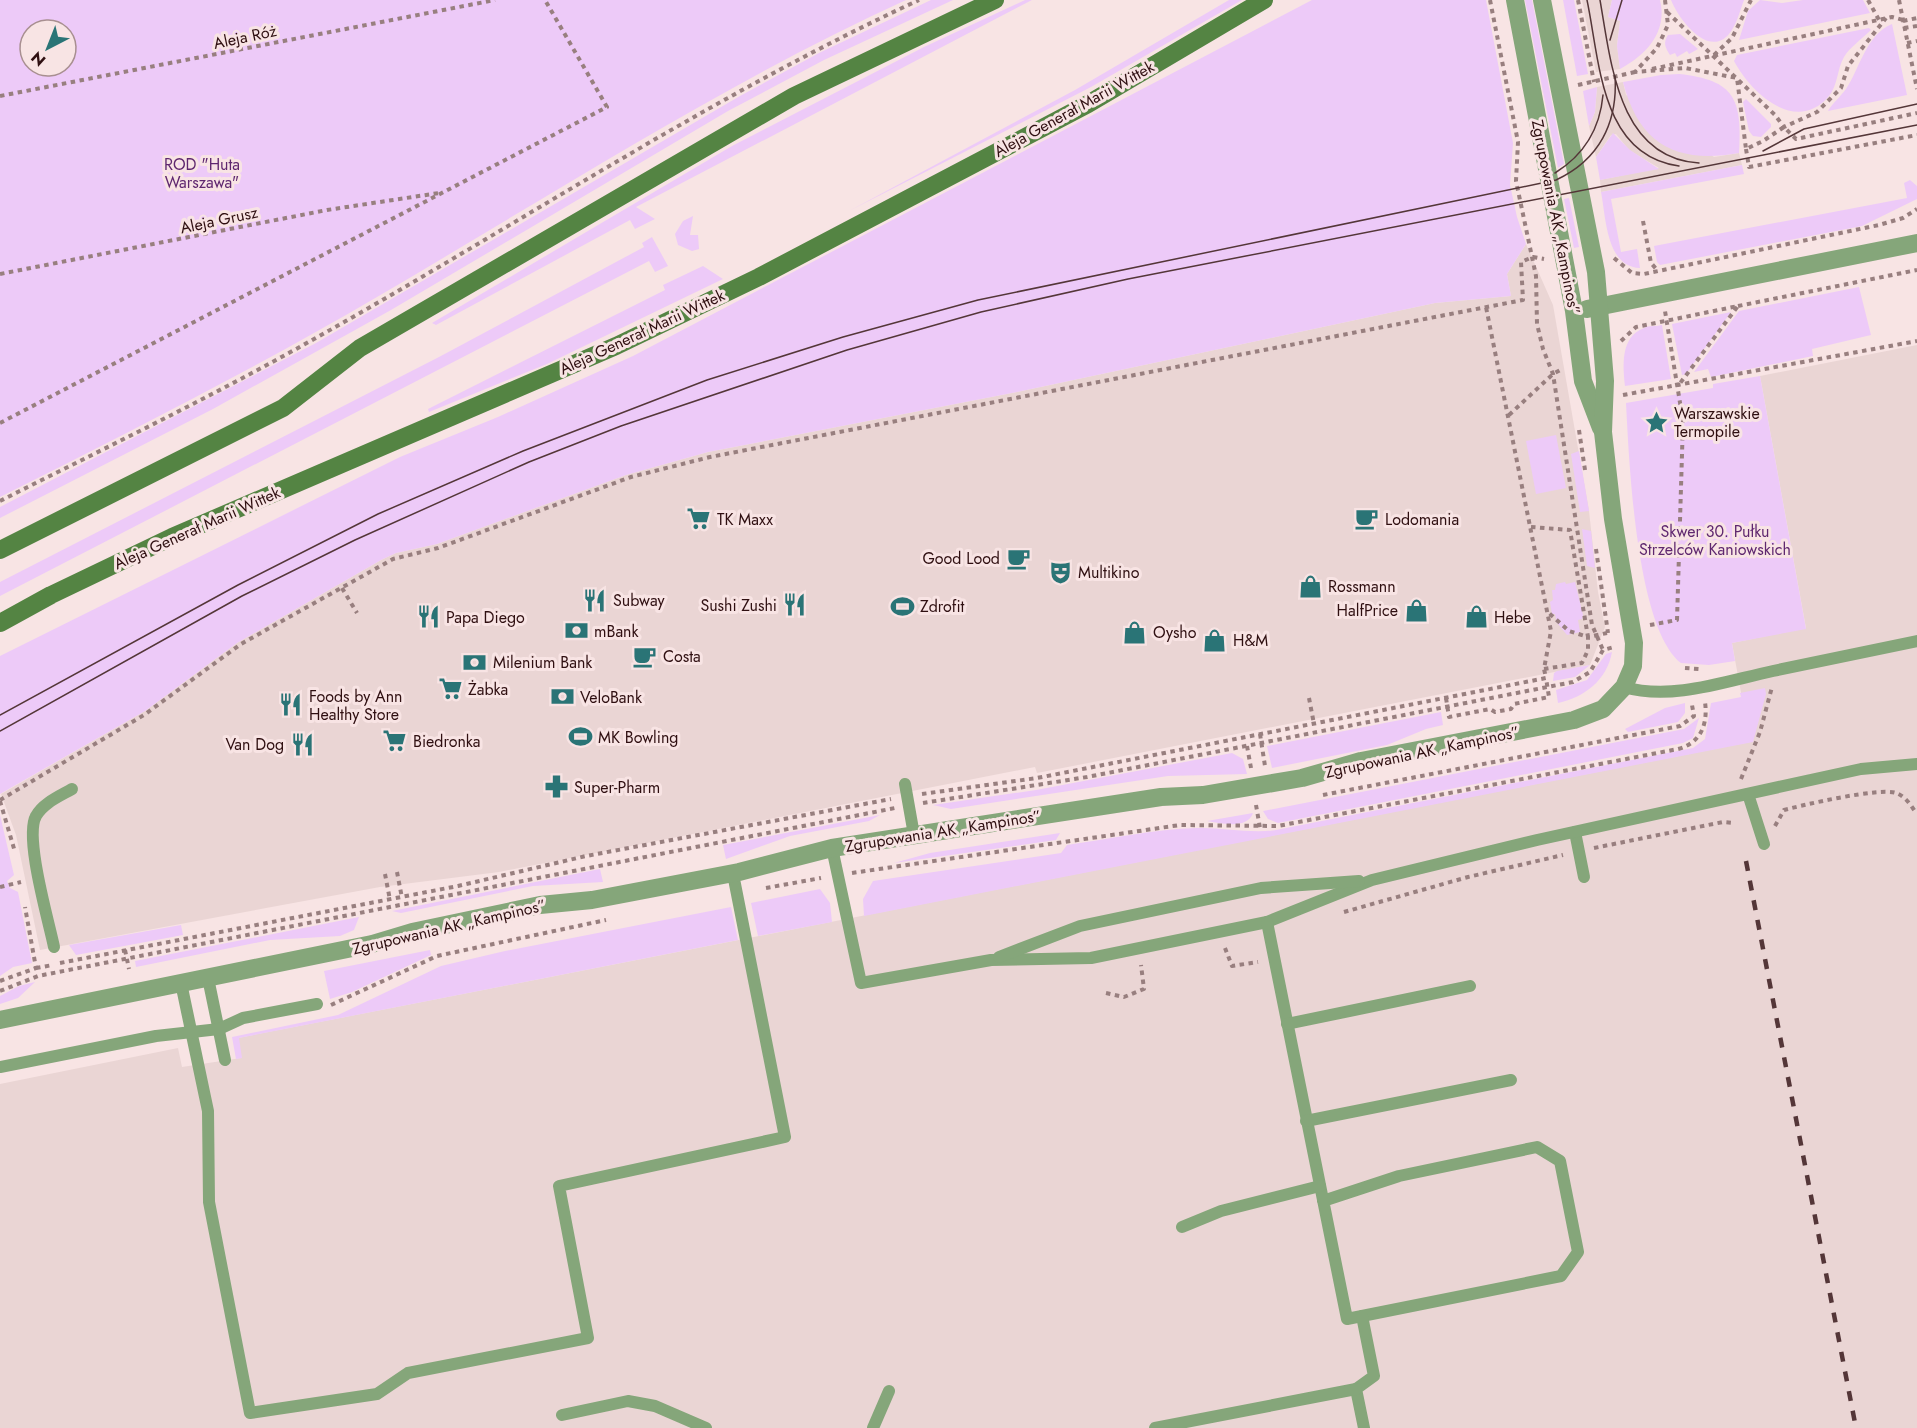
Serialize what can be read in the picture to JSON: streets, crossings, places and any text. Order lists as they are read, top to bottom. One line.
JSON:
{"streets":{"main road":["Aleja Generał Marii Wittek"],"street":["Zgrupowania AK „Kampinos”"],"path":["Aleja Róż","Aleja Grusz"]},"parks":["ROD \"Huta Warszawa\"","Skwer 30. Pułku Strzelców Kaniowskich"],"places":{"place":["Warszawskie Termopile"],"supermarket":["TK Maxx","Żabka","Biedronka"],"cafe":["Lodomania","Good Lood","Costa"],"theatre":["Multikino"],"shop":["Rossmann","HalfPrice","Hebe","Oysho","H&M"],"restaurant":["Subway","Sushi Zushi","Papa Diego","Foods by Ann Healthy Store","Van Dog"],"sports":["Zdrofit","MK Bowling"],"bank":["mBank","Milenium Bank","VeloBank"],"pharmacy":["Super-Pharm"]},"north":"bottom left"}
